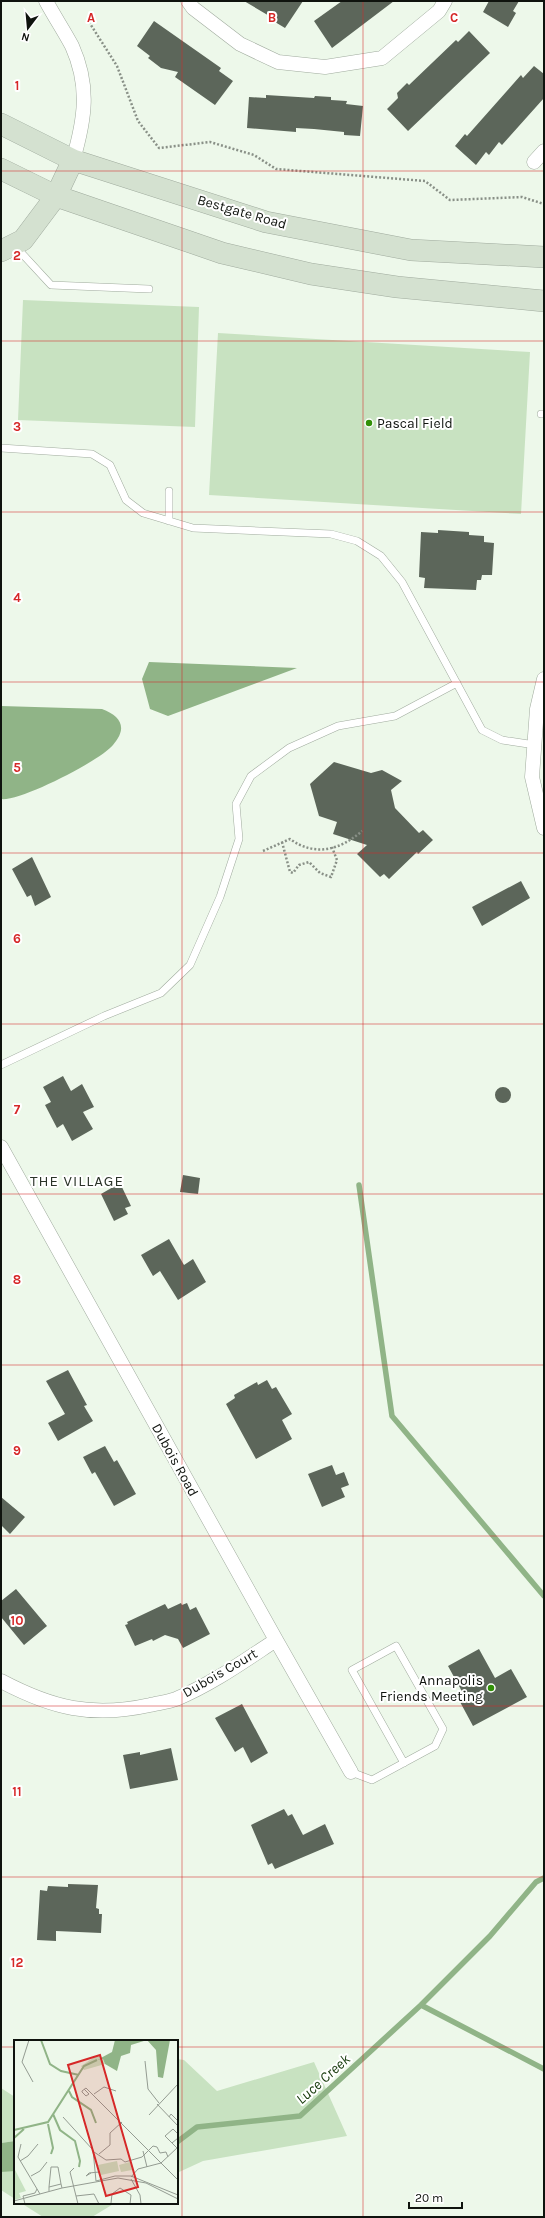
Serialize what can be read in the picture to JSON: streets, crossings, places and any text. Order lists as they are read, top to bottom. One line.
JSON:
{"streets":{"main road":["Bestgate Road"],"street":["Dubois Road","Dubois Court"]},"crossings":[["Dubois Road","Dubois Court"]],"districts":["THE VILLAGE"],"water":["Luce Creek"],"places":["Pascal Field","Annapolis Friends Meeting"],"scale_bar":"20 m","north":"bottom","grid":{"columns":["A","B","C"],"rows":["1","2","3","4","5","6","7","8","9","10","11","12"]}}
